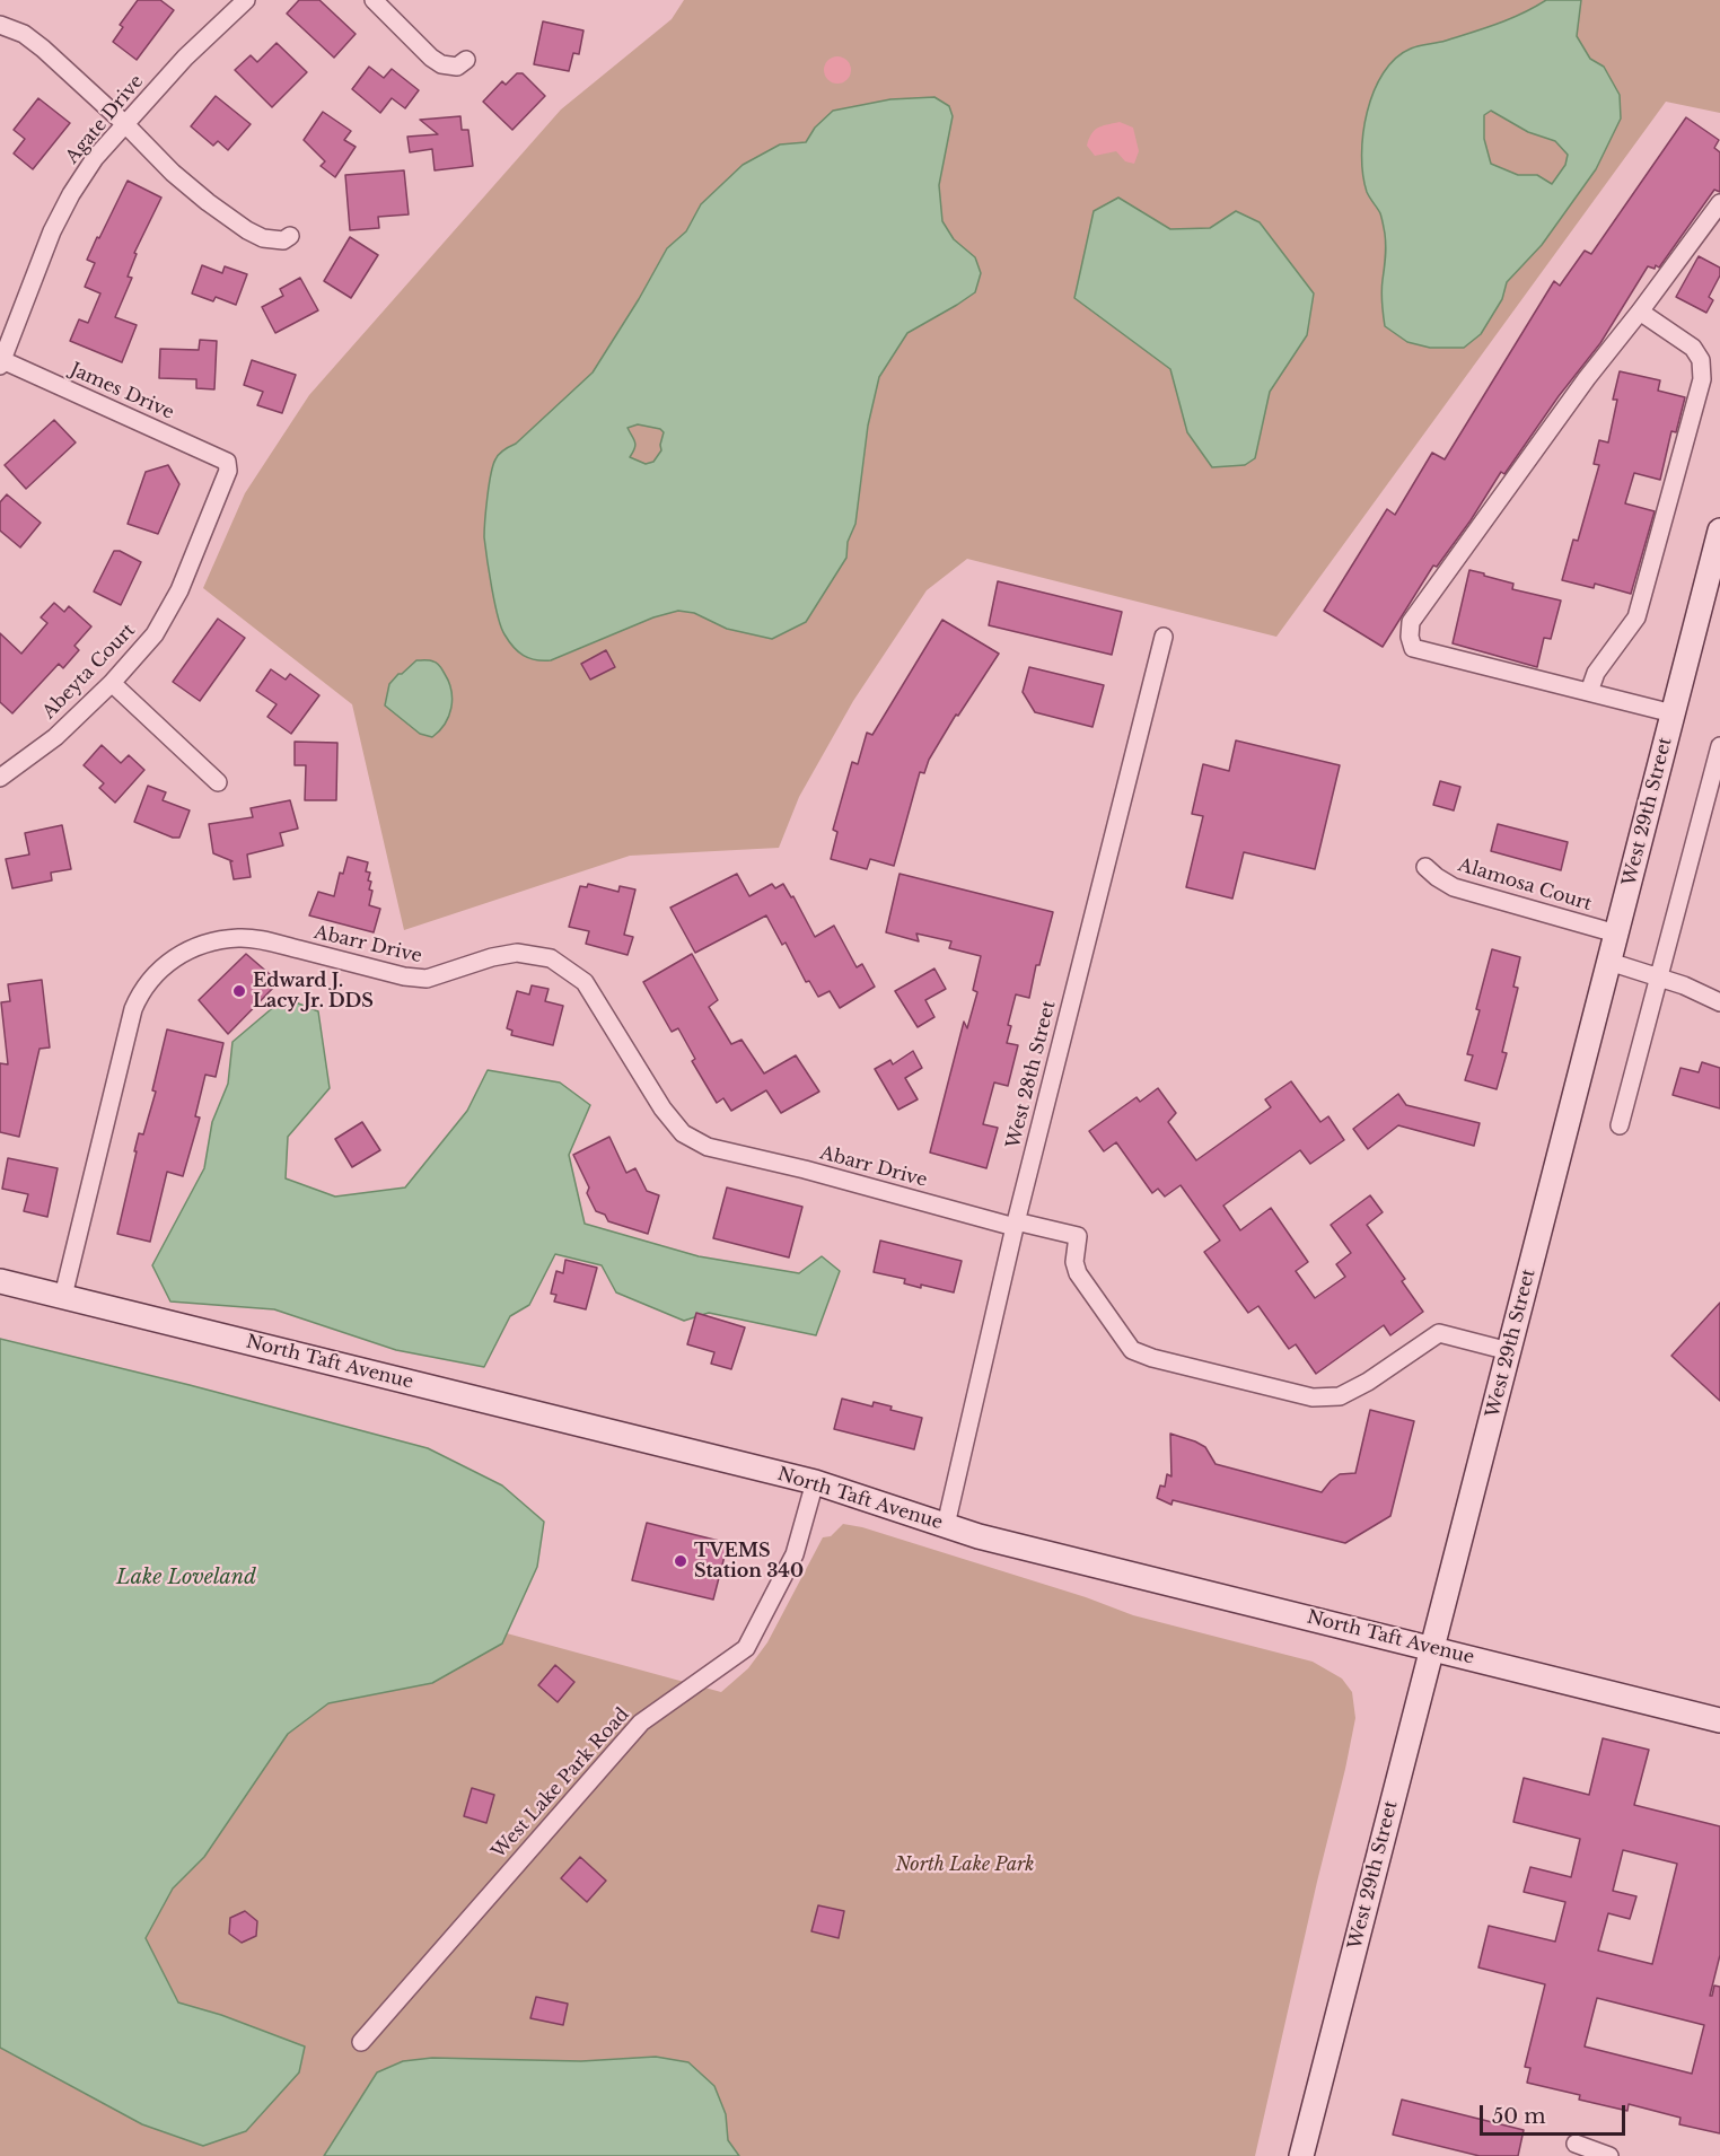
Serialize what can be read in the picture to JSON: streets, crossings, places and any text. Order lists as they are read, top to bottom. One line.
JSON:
{"streets":{"main road":["West 29th Street","North Taft Avenue"],"street":["Agate Drive","James Drive","Abeyta Court","Alamosa Court","Abarr Drive","West 28th Street","West Lake Park Road"]},"crossings":[["Agate Drive","James Drive"],["James Drive","Abeyta Court"],["West 29th Street","Alamosa Court"],["West 29th Street","Abarr Drive"],["West 29th Street","North Taft Avenue"],["Abarr Drive","West 28th Street"],["Abarr Drive","North Taft Avenue"],["West 28th Street","North Taft Avenue"],["North Taft Avenue","West Lake Park Road"]],"water":["Lake Loveland"],"parks":["North Lake Park"],"places":["Edward J. Lacy Jr. DDS","TVEMS Station 340"],"scale_bar":"50 m"}
